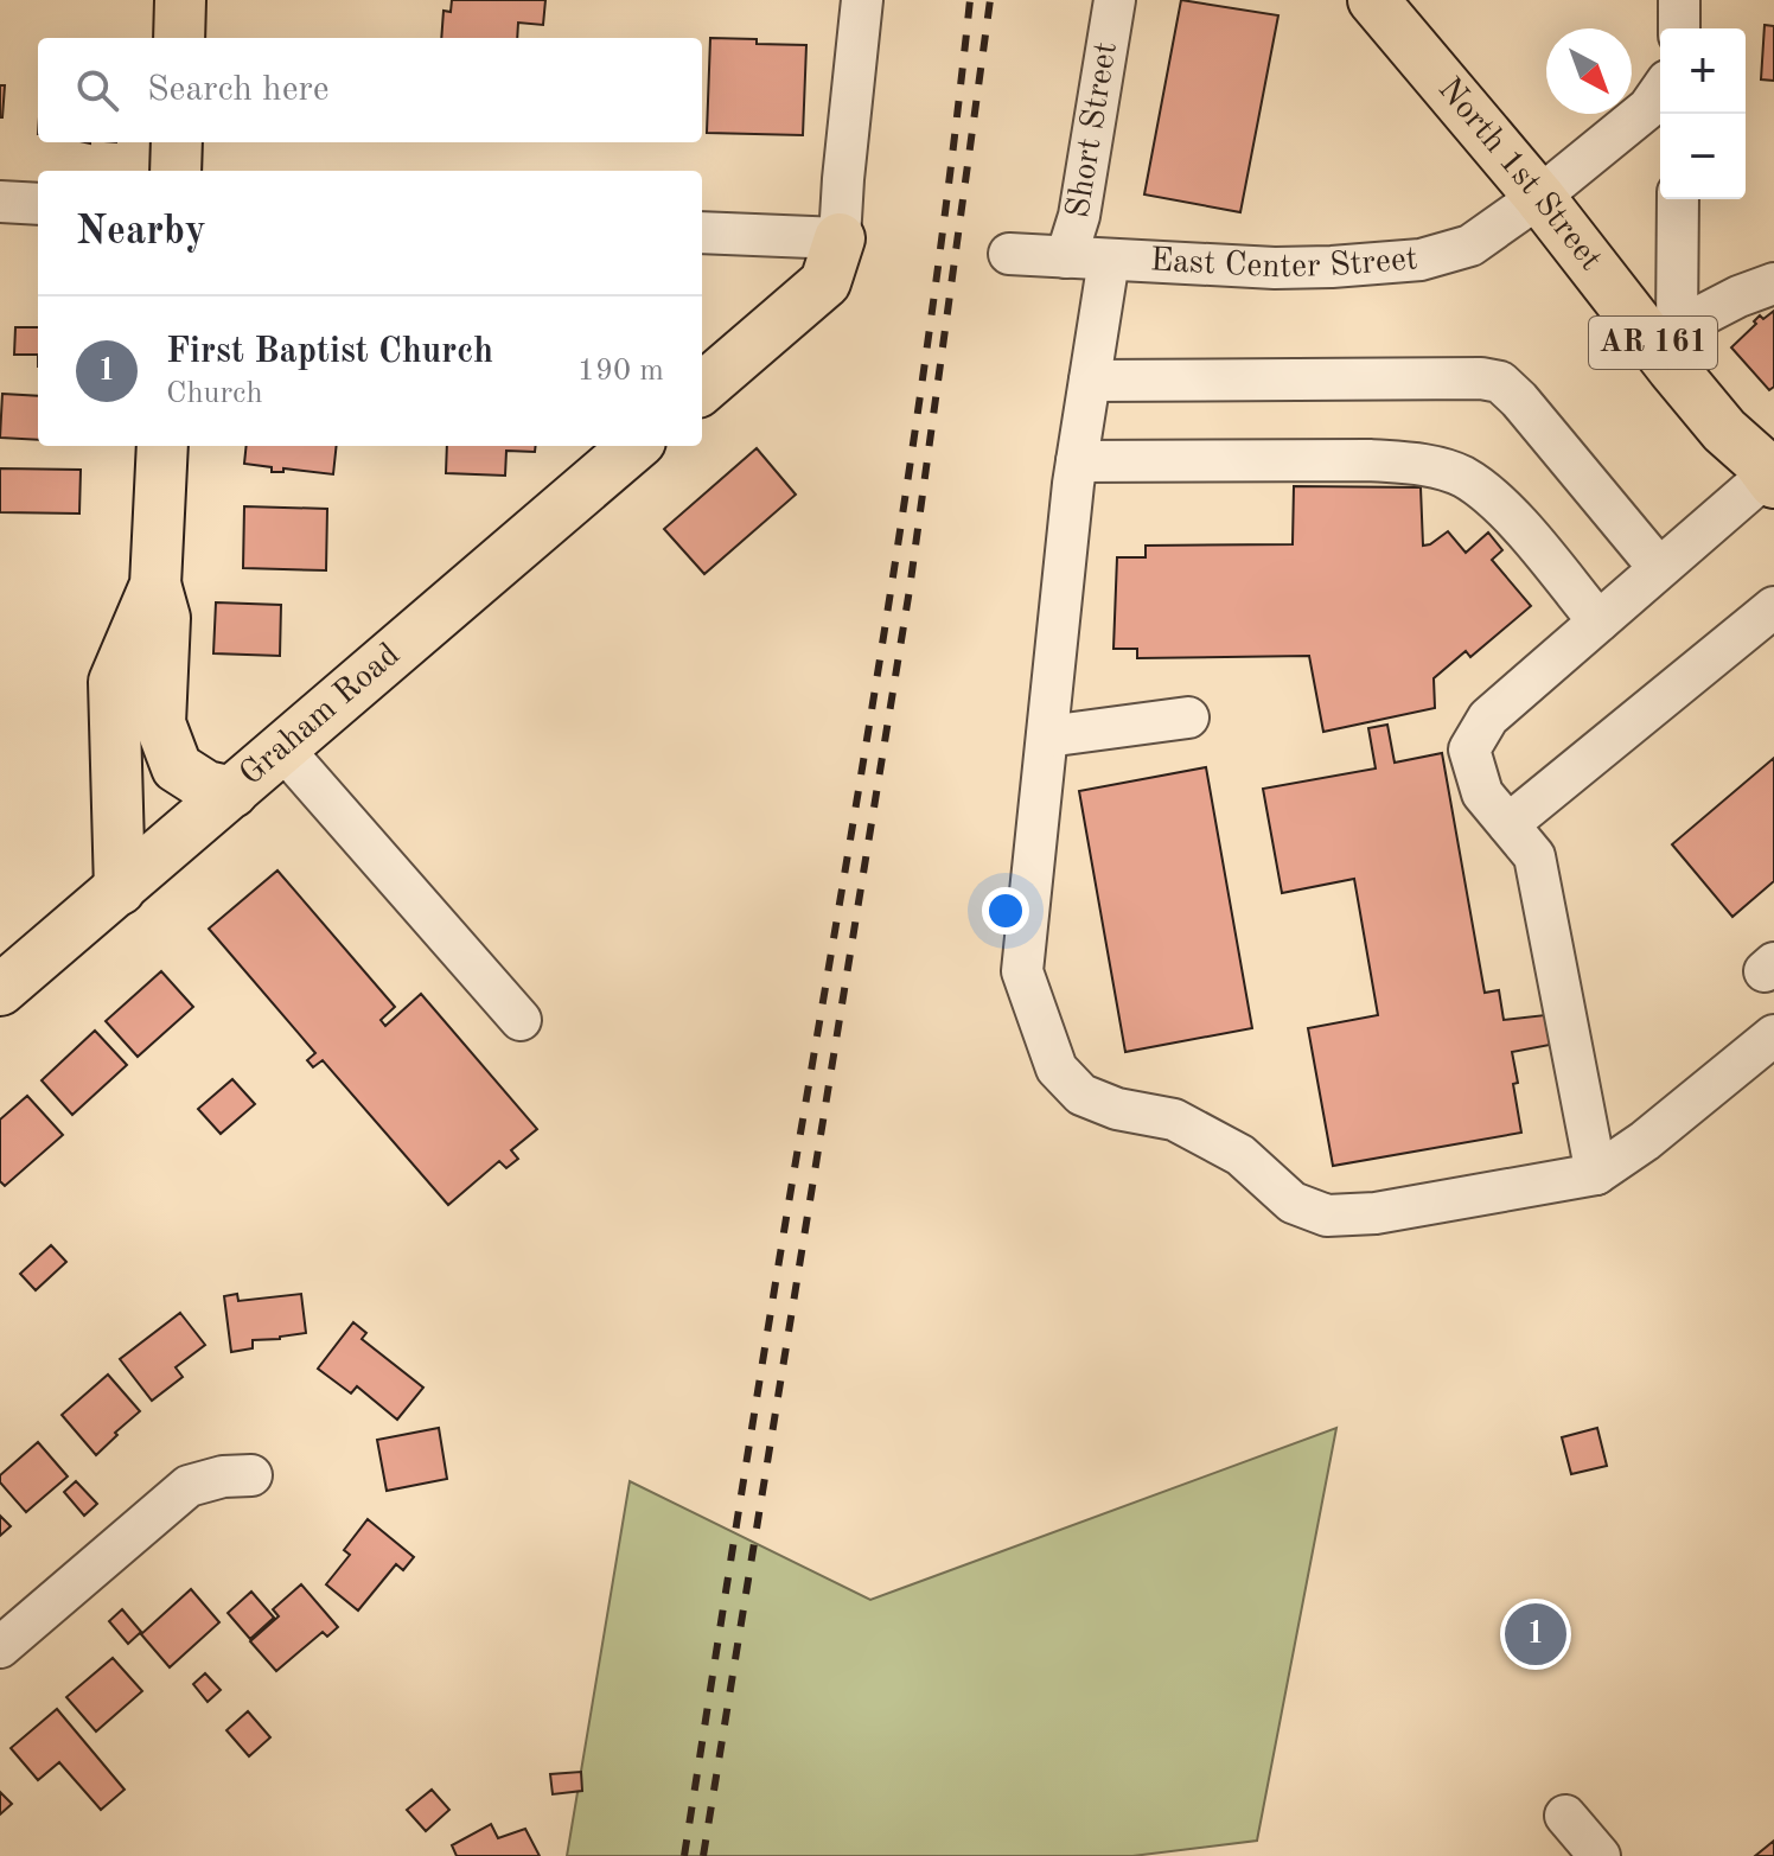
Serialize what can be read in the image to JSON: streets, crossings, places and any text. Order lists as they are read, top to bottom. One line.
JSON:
{"streets":{"main road":["North 1st Street","AR 161","Graham Road"],"street":["Short Street","East Center Street"]},"crossings":[["Short Street","East Center Street"],["North 1st Street","East Center Street"]],"north":"bottom right","page":{"map_buttons":["+","−"],"search":"Search here","heading":"Nearby","list":[{"mark":"1","name":"First Baptist Church","note":"Church","value":"190 m"}],"pins":"1"}}
